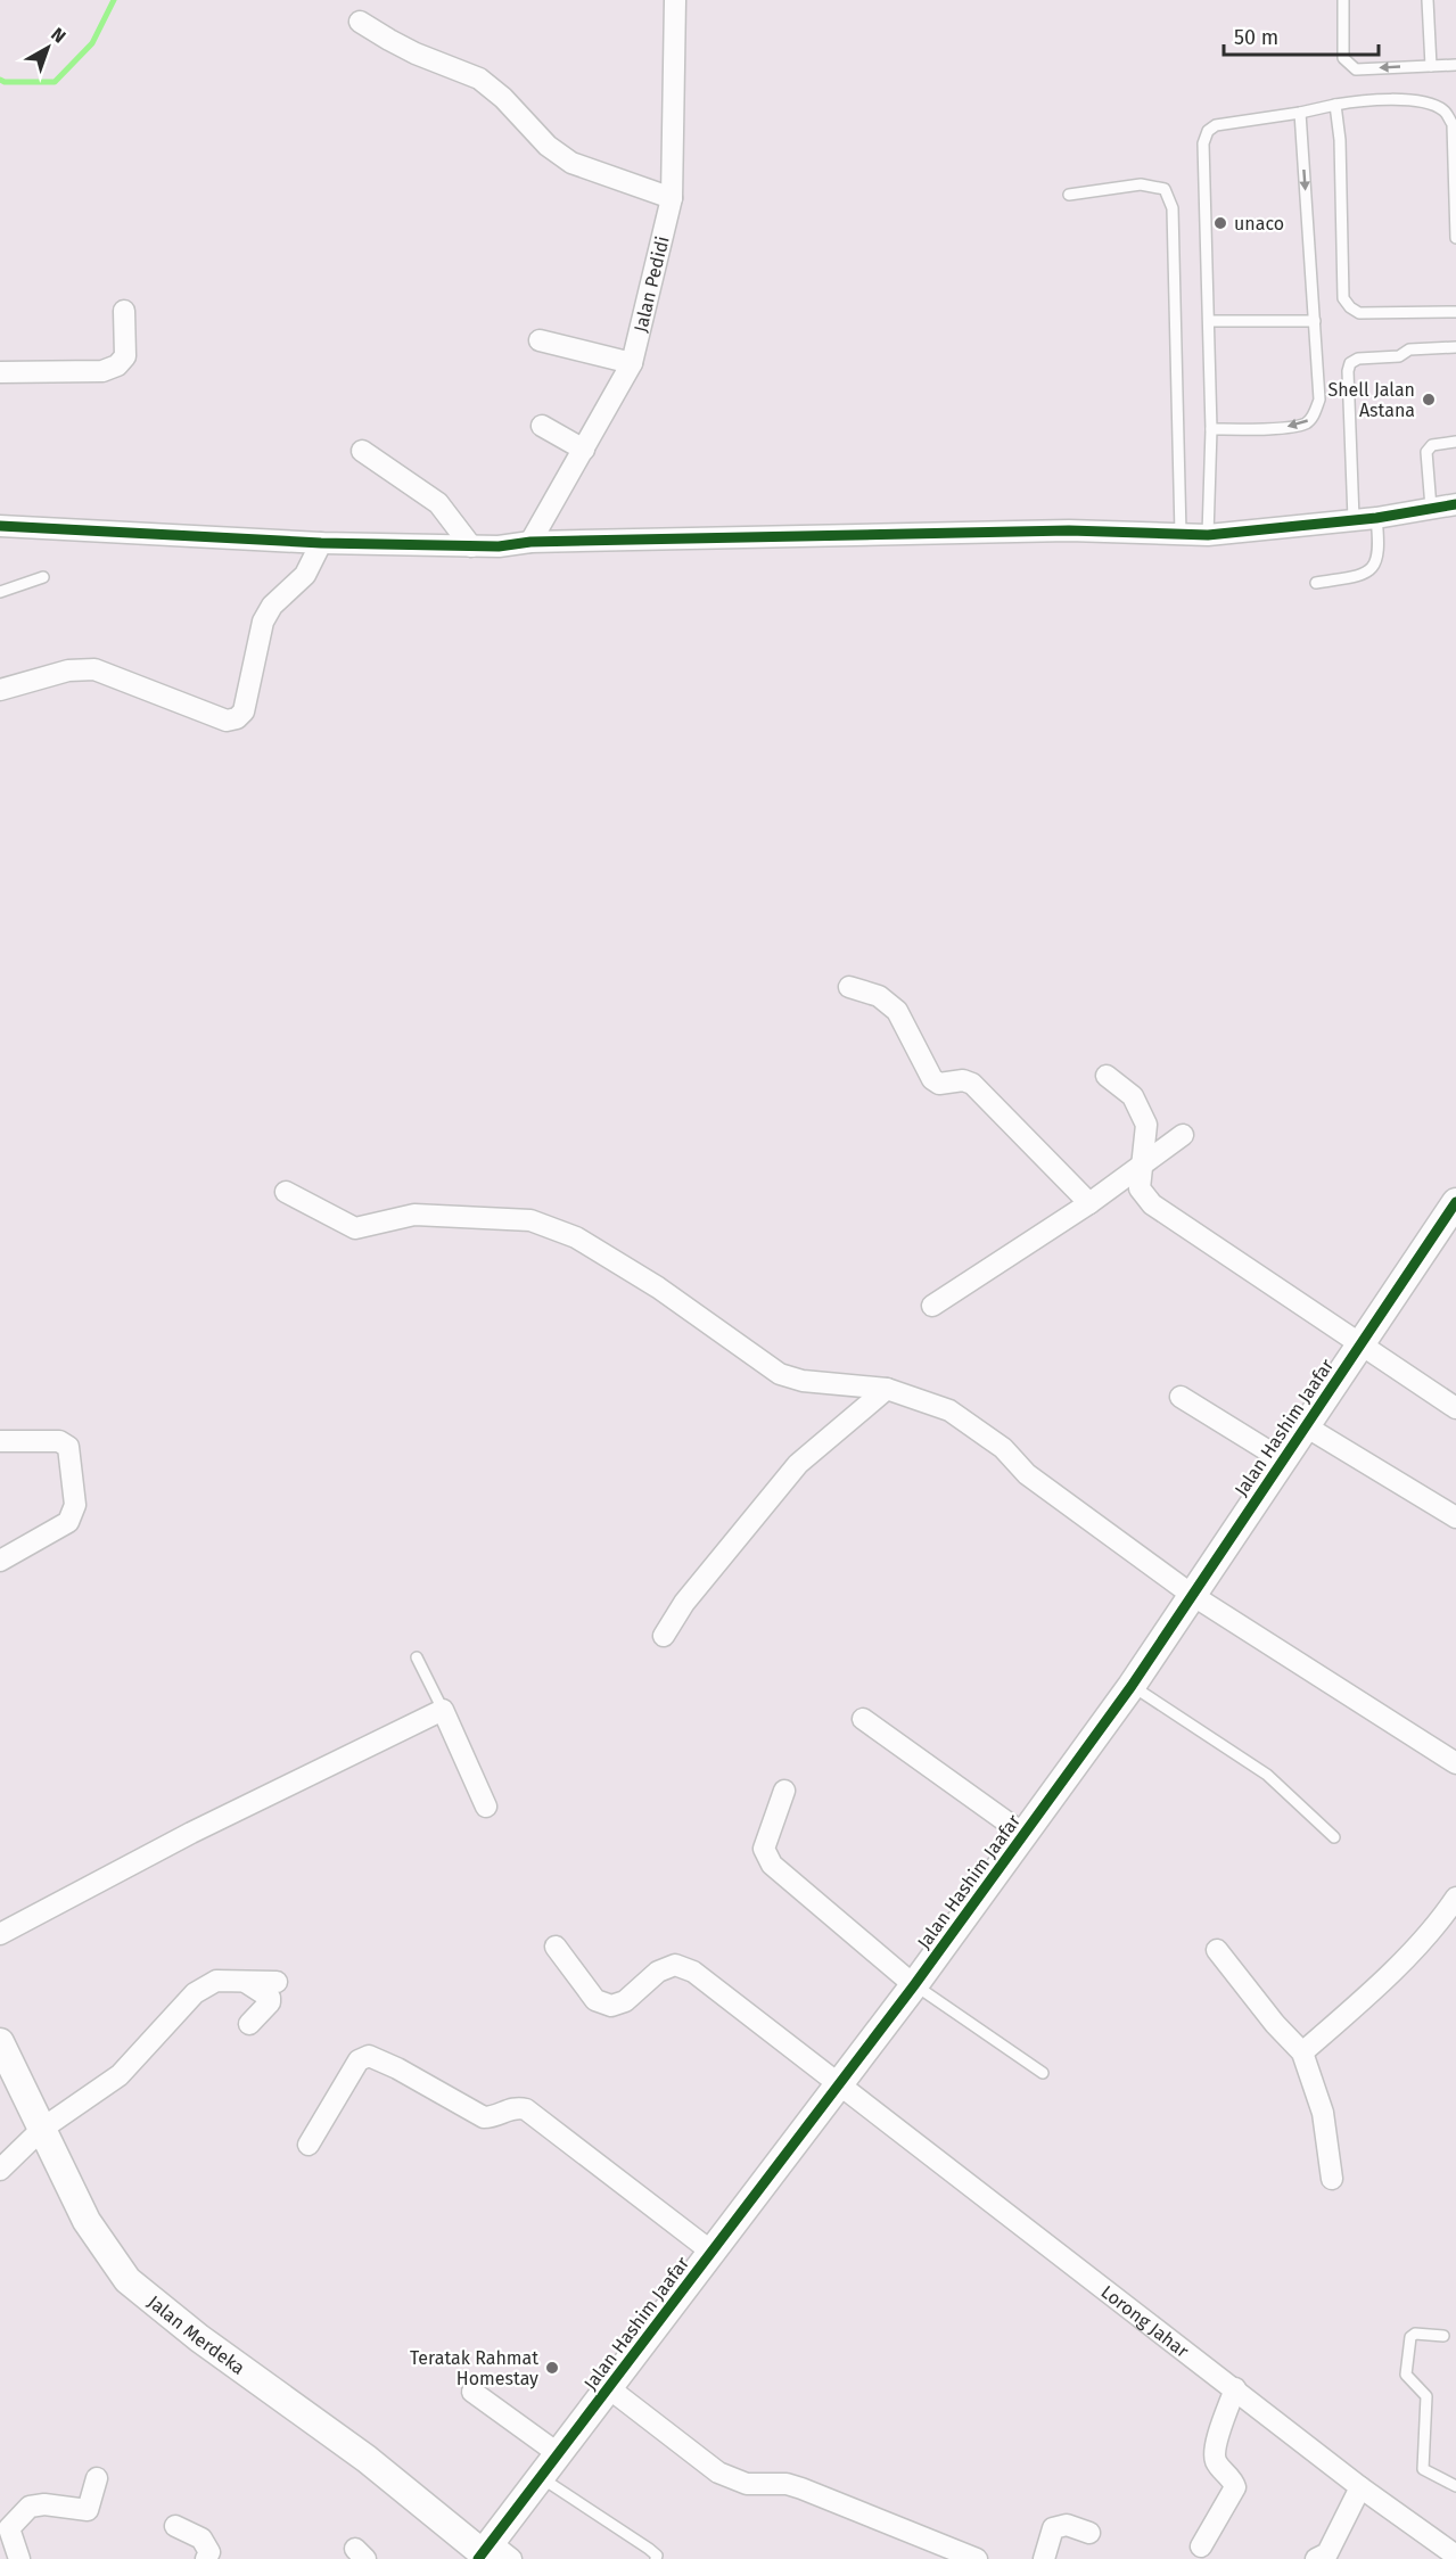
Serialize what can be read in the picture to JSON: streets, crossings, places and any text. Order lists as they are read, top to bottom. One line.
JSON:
{"streets":{"street":["Jalan Pedidi","Jalan Hashim Jaafar","Lorong Jahar","Jalan Merdeka"]},"crossings":[["Jalan Hashim Jaafar","Lorong Jahar"],["Jalan Hashim Jaafar","Jalan Merdeka"]],"places":["unaco","Shell Jalan Astana","Teratak Rahmat Homestay"],"scale_bar":"50 m","north":"top right"}
